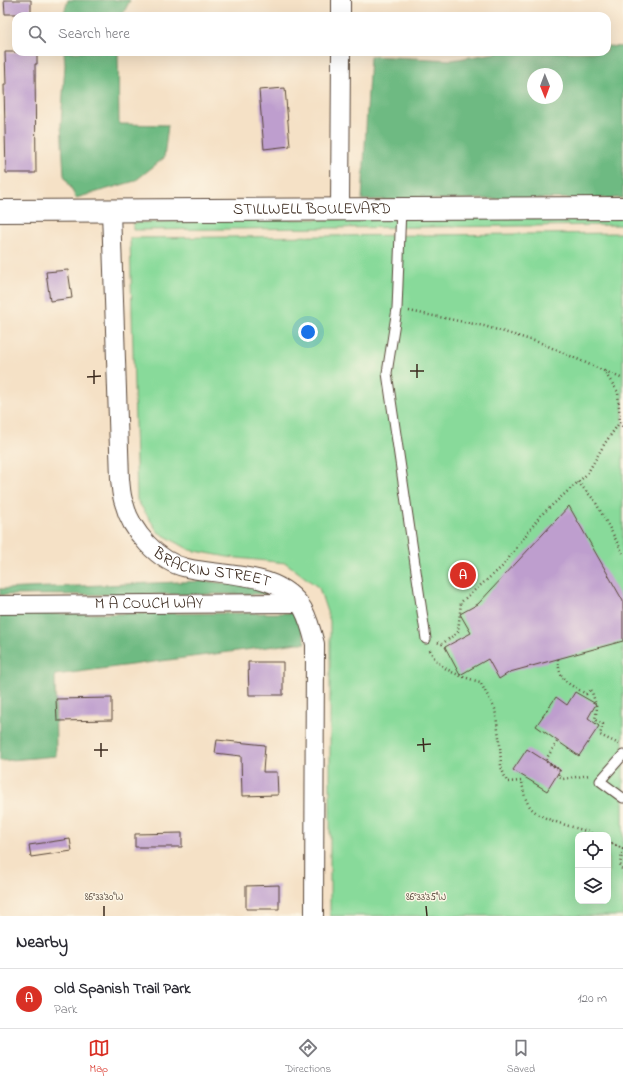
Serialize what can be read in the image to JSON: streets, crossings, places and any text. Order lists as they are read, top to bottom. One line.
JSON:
{"streets":{"street":["STILLWELL BOULEVARD","BRACKIN STREET","M A COUCH WAY"]},"crossings":[["STILLWELL BOULEVARD","BRACKIN STREET"],["BRACKIN STREET","M A COUCH WAY"]],"north":"bottom","page":{"search":"Search here","pins":"A","heading":"Nearby","list":[{"mark":"A","name":"Old Spanish Trail Park","note":"Park","value":"120 m"}],"nav":["Map","Directions","Saved"]},"coordinates":["86°33'30\"W","86°33'35\"W"]}
